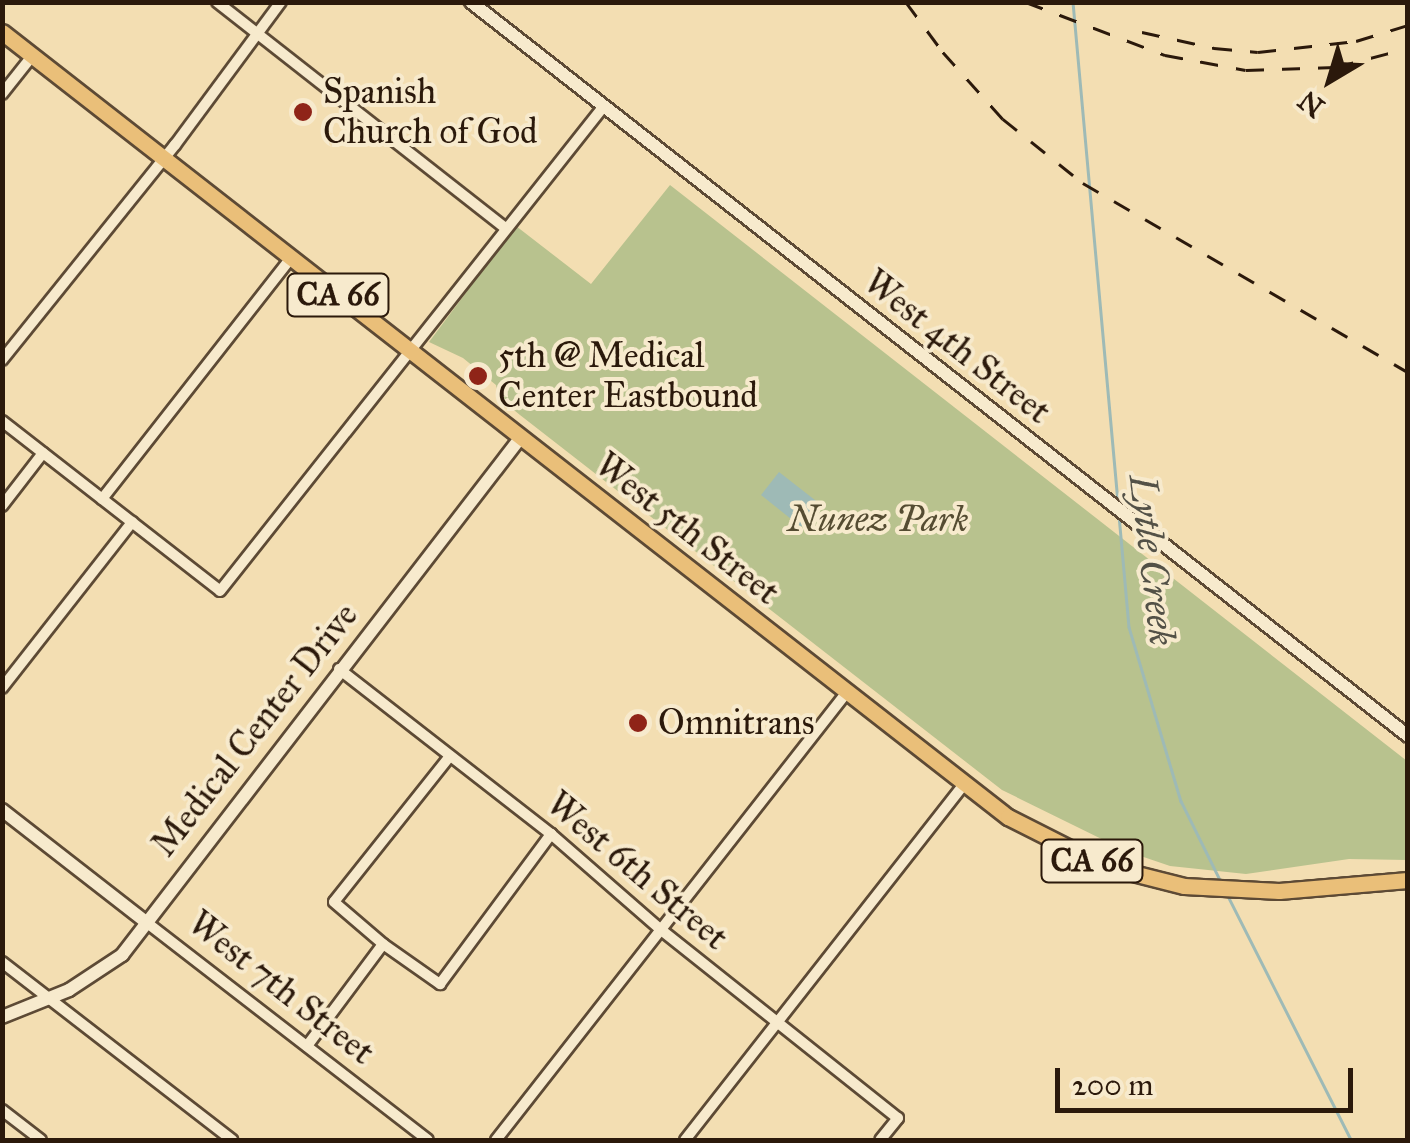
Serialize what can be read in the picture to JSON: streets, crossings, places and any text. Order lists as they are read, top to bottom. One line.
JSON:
{"streets":{"main road":["CA 66","West 5th Street"],"street":["West 4th Street","Medical Center Drive","West 6th Street","West 7th Street"]},"crossings":[["West 5th Street","Medical Center Drive"],["Medical Center Drive","West 6th Street"],["Medical Center Drive","West 7th Street"]],"water":["Lytle Creek"],"parks":["Nunez Park"],"places":["Spanish Church of God","5th @ Medical Center Eastbound","Omnitrans"],"scale_bar":"200 m","north":"bottom left"}
